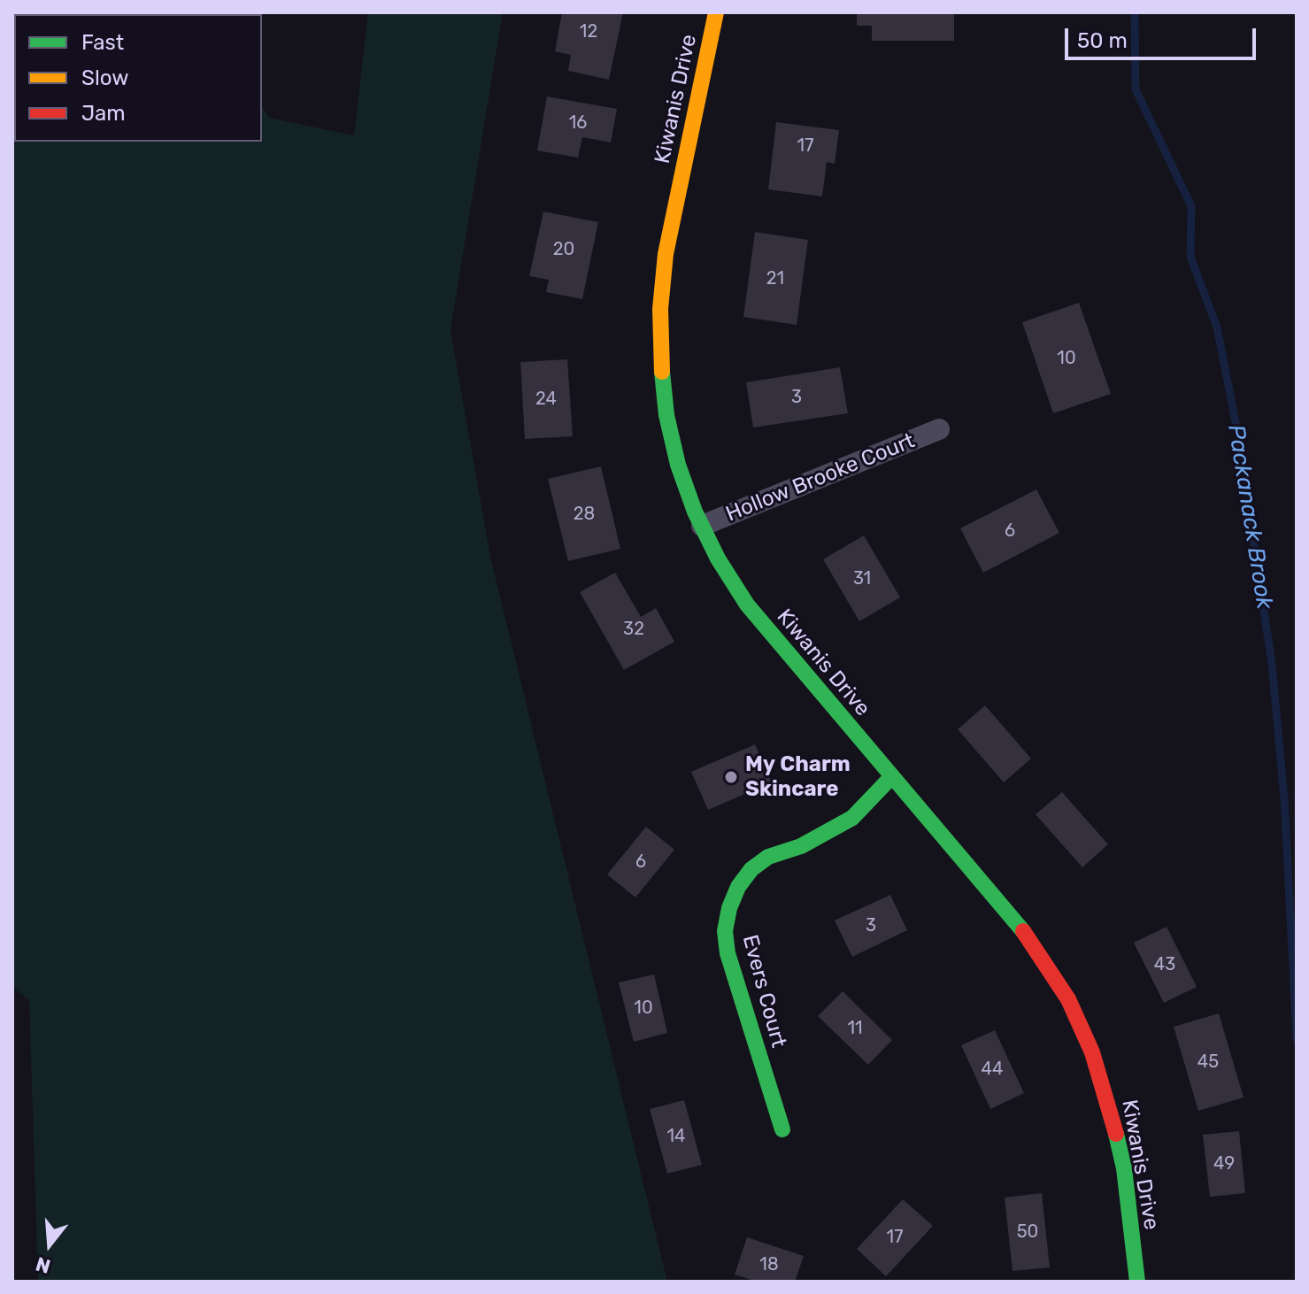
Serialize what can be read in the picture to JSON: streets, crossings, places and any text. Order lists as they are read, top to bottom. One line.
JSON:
{"streets":{"street":["Kiwanis Drive","Hollow Brooke Court","Evers Court"]},"crossings":[["Kiwanis Drive","Hollow Brooke Court"],["Kiwanis Drive","Evers Court"]],"water":["Packanack Brook"],"places":["My Charm Skincare"],"house_numbers":["12","16","17","20","21","10","3","24","28","6","31","32","6","3","43","10","11","45","44","14","49","50","17","18"],"legend":["Fast","Slow","Jam"],"scale_bar":"50 m","north":"bottom"}
